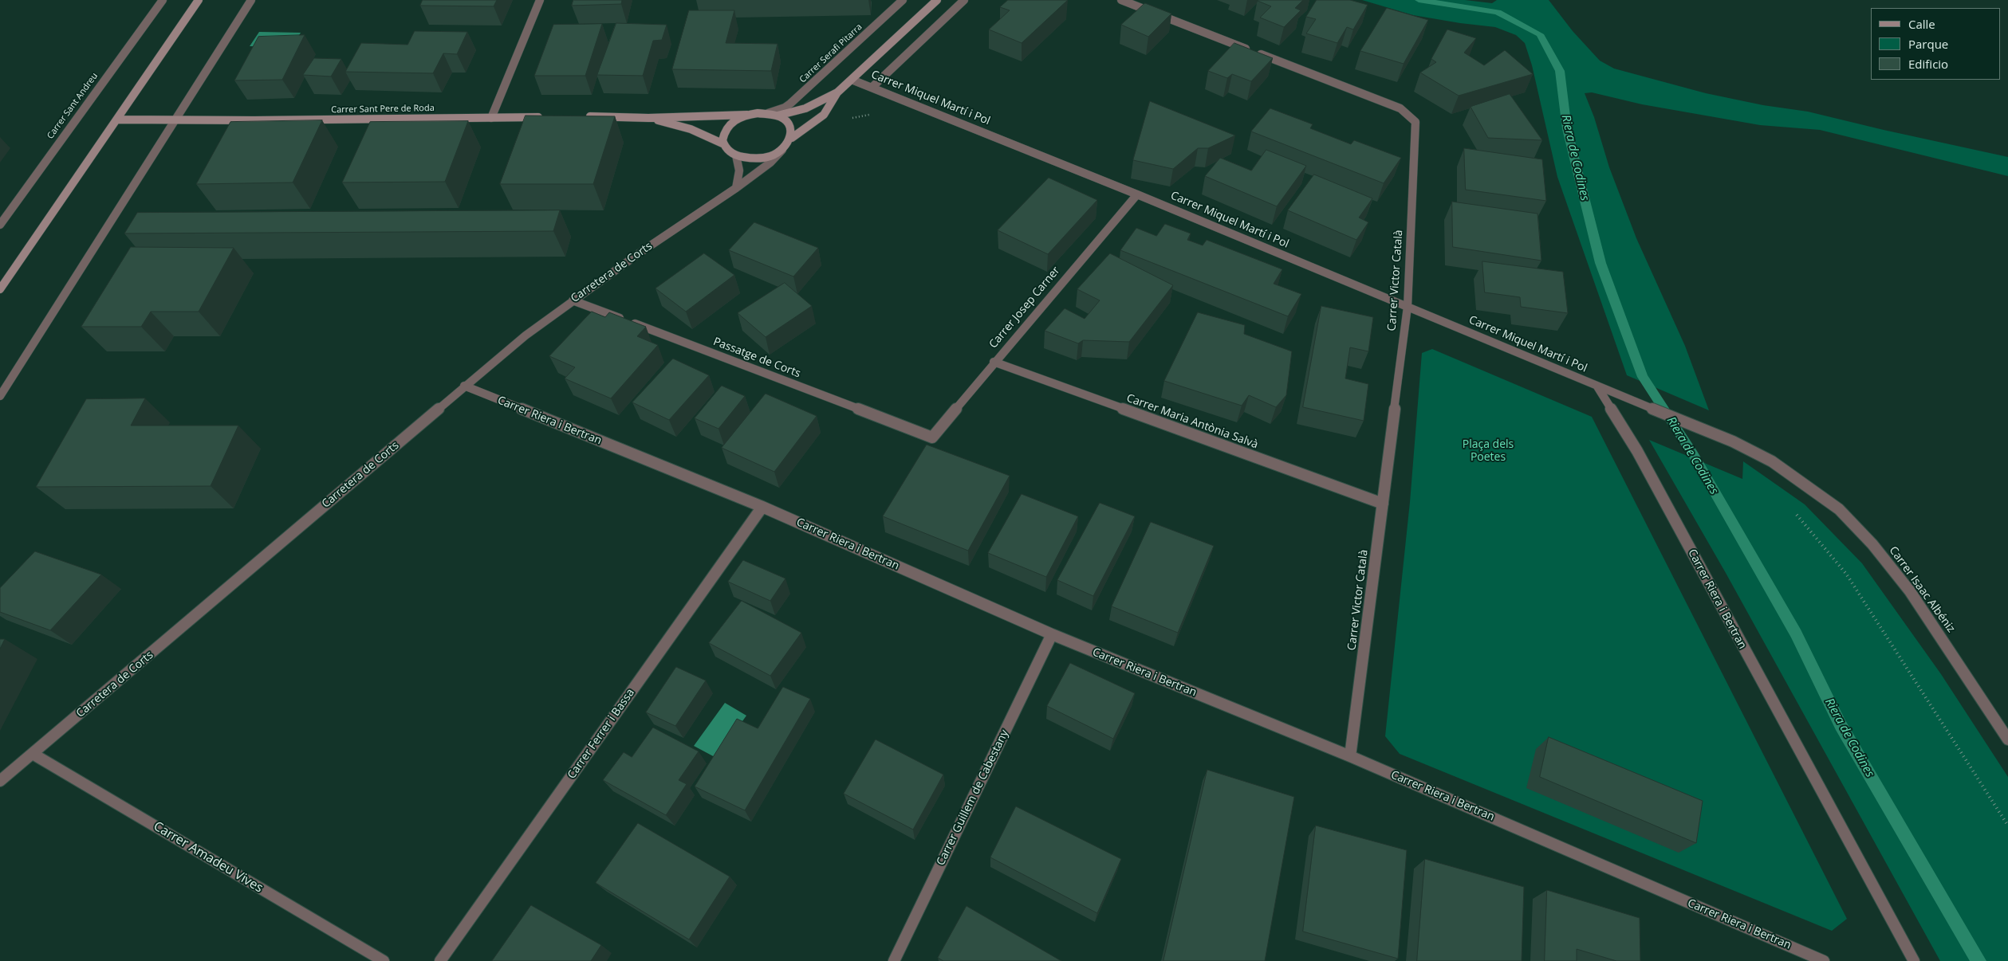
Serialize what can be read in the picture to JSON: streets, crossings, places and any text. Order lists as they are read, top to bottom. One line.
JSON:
{"streets":{"street":["Carrer Serafi Pitarra","Carrer Miquel Martí i Pol","Carrer Sant Andreu","Carrer Sant Pere de Roda","Carretera de Corts","Carrer Victor Català","Carrer Josep Carner","Passatge de Corts","Carrer Riera i Bertran","Carrer Maria Antònia Salvà","Carrer Isaac Albéniz","Carrer Ferrer i Bassa","Carrer Guillem de Cabestany","Carrer Amadeu Vives"]},"crossings":[["Carrer Serafi Pitarra","Carretera de Corts"],["Carrer Miquel Martí i Pol","Carrer Victor Català"],["Carrer Miquel Martí i Pol","Carrer Josep Carner"],["Carrer Miquel Martí i Pol","Carrer Riera i Bertran"],["Carrer Miquel Martí i Pol","Carrer Isaac Albéniz"],["Carretera de Corts","Passatge de Corts"],["Carretera de Corts","Carrer Riera i Bertran"],["Carretera de Corts","Carrer Amadeu Vives"],["Carrer Victor Català","Carrer Riera i Bertran"],["Carrer Victor Català","Carrer Maria Antònia Salvà"],["Carrer Josep Carner","Passatge de Corts"],["Carrer Josep Carner","Carrer Maria Antònia Salvà"],["Carrer Riera i Bertran","Carrer Isaac Albéniz"],["Carrer Riera i Bertran","Carrer Ferrer i Bassa"],["Carrer Riera i Bertran","Carrer Guillem de Cabestany"]],"water":["Riera de Codines"],"parks":["Plaça dels Poetes"],"legend":["Calle","Parque","Edificio"]}
